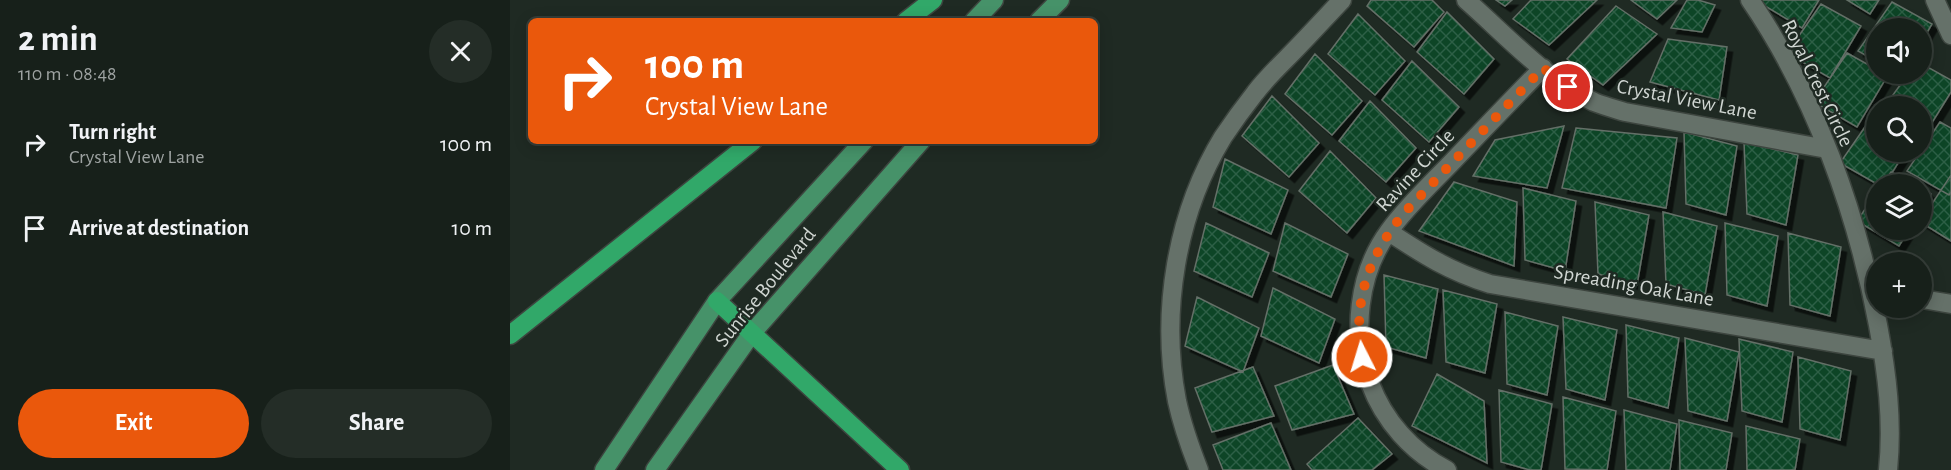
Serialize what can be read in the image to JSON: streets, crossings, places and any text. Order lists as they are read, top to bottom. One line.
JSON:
{"streets":{"main road":["Sunrise Boulevard"],"street":["Royal Crest Circle","Crystal View Lane","Ravine Circle","Spreading Oak Lane"]},"crossings":[["Royal Crest Circle","Crystal View Lane"],["Royal Crest Circle","Spreading Oak Lane"],["Crystal View Lane","Ravine Circle"],["Ravine Circle","Spreading Oak Lane"]],"page":{"heading":["2 min","110 m · 08:48"],"map_buttons":"+","turn":["100 m","Crystal View Lane"],"list":[{"name":"Turn right","note":"Crystal View Lane","value":"100 m"},{"name":"Arrive at destination","value":"10 m"}],"buttons":["Exit","Share"]}}
